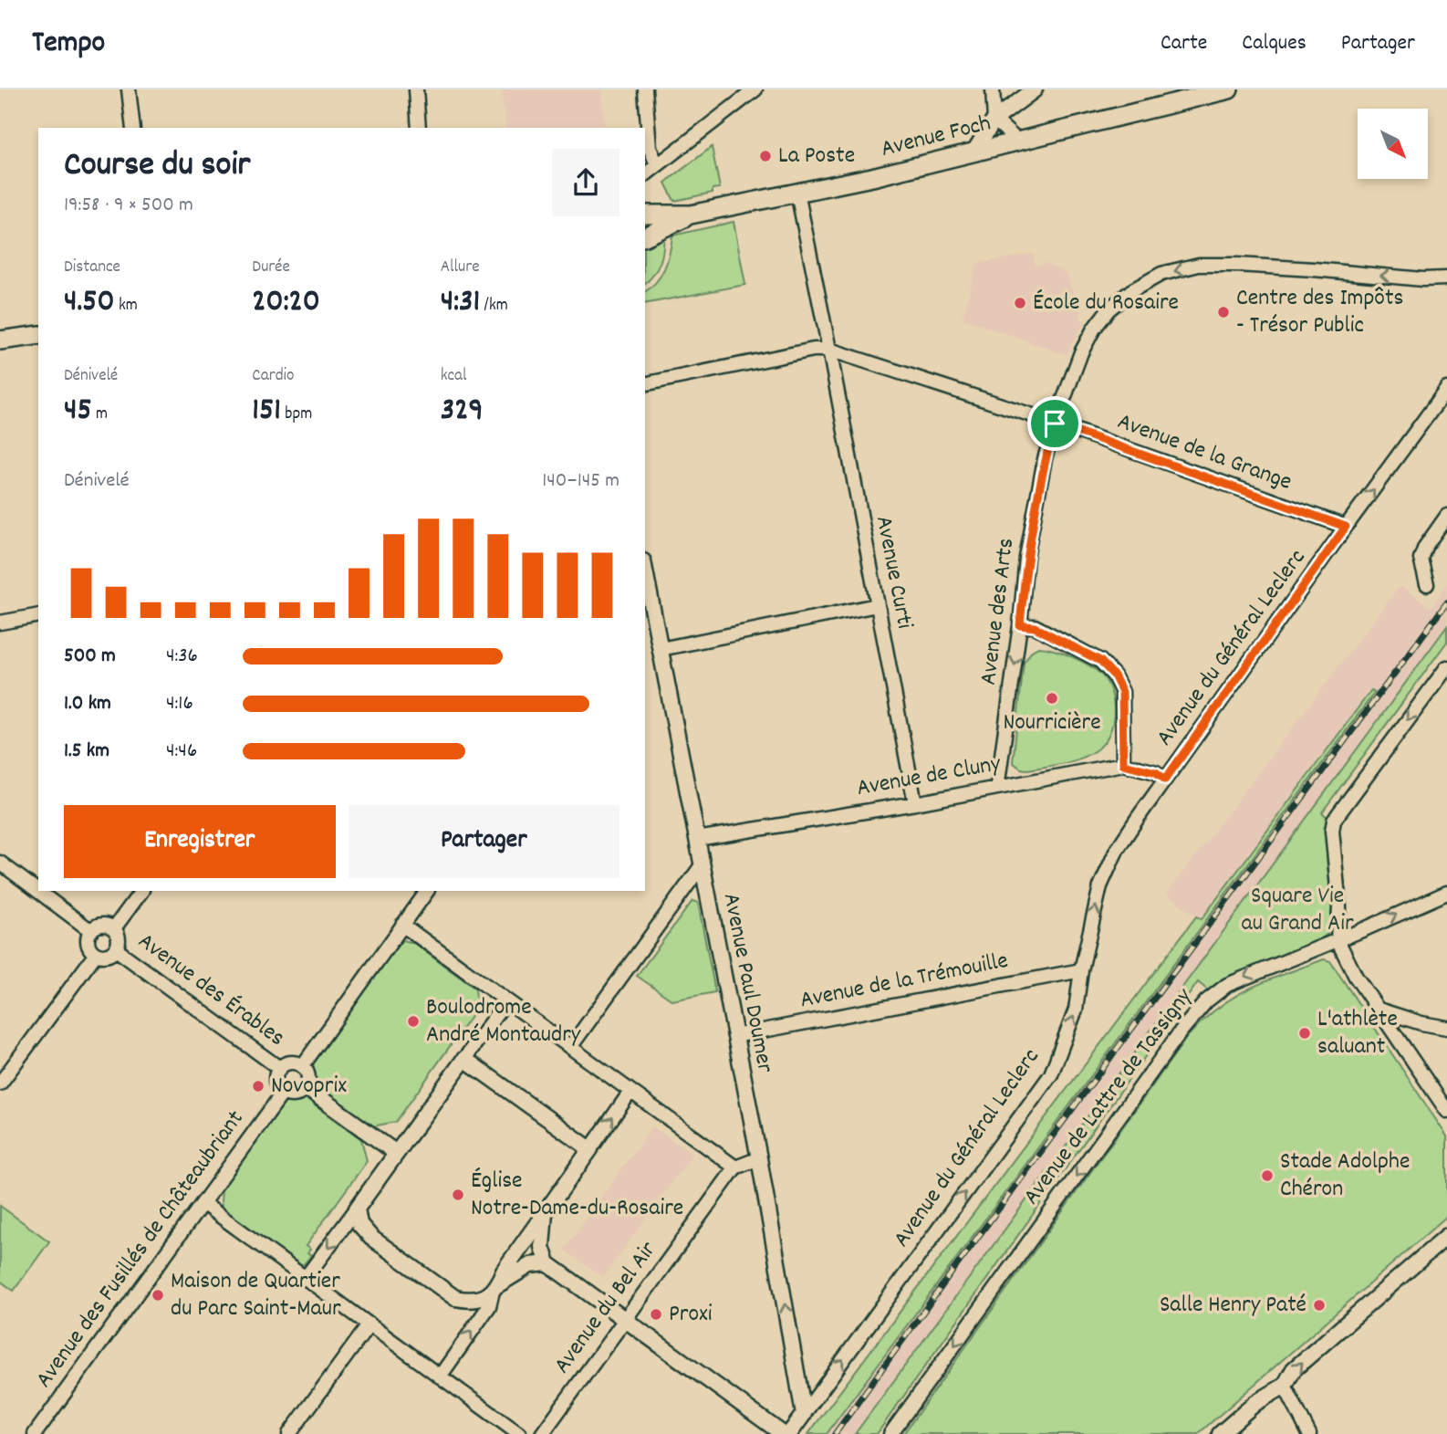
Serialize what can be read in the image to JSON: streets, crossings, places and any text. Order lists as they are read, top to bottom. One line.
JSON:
{"streets":{"main road":["Avenue Foch"],"street":["Avenue de la Grange","Avenue Curti","Avenue des Arts","Avenue du Général Leclerc","Avenue de Cluny","Avenue de la Trémouille","Avenue Paul Doumer","Avenue des Érables","Avenue de Lattre de Tassigny","Avenue des Fusillés de Châteaubriant","Avenue du Bel Air"]},"crossings":[["Avenue Foch","Avenue Curti"],["Avenue de la Grange","Avenue Curti"],["Avenue de la Grange","Avenue des Arts"],["Avenue de la Grange","Avenue du Général Leclerc"],["Avenue Curti","Avenue de Cluny"],["Avenue des Arts","Avenue de Cluny"],["Avenue du Général Leclerc","Avenue de Cluny"],["Avenue du Général Leclerc","Avenue de la Trémouille"],["Avenue du Général Leclerc","Avenue Paul Doumer"],["Avenue de Cluny","Avenue Paul Doumer"],["Avenue de la Trémouille","Avenue Paul Doumer"],["Avenue des Érables","Avenue des Fusillés de Châteaubriant"]],"one_way":["Avenue des Arts","Avenue du Général Leclerc"],"parks":["Square Vie au Grand Air"],"places":["La Poste","École du Rosaire","Centre des Impôts - Trésor Public","Nourricière","Boulodrome André Montaudry","L'athlète saluant","Novoprix","Stade Adolphe Chéron","Église Notre-Dame-du-Rosaire","Maison de Quartier du Parc Saint-Maur","Salle Henry Paté","Proxi"],"north":"bottom right","page":{"header":"Tempo","nav":["Carte","Calques","Partager"],"heading":["Course du soir","19:58 · 9 × 500 m"],"stats":[["Distance","4.50 km"],["Durée","20:20"],["Allure","4:31 /km"],["Dénivelé","45 m"],["Cardio","151 bpm"],["kcal","329"]],"chart":["Dénivelé","140–145 m"],"list":[{"name":"500 m","note":"4:36"},{"name":"1.0 km","note":"4:16"},{"name":"1.5 km","note":"4:46"}],"buttons":["Enregistrer","Partager"]}}
